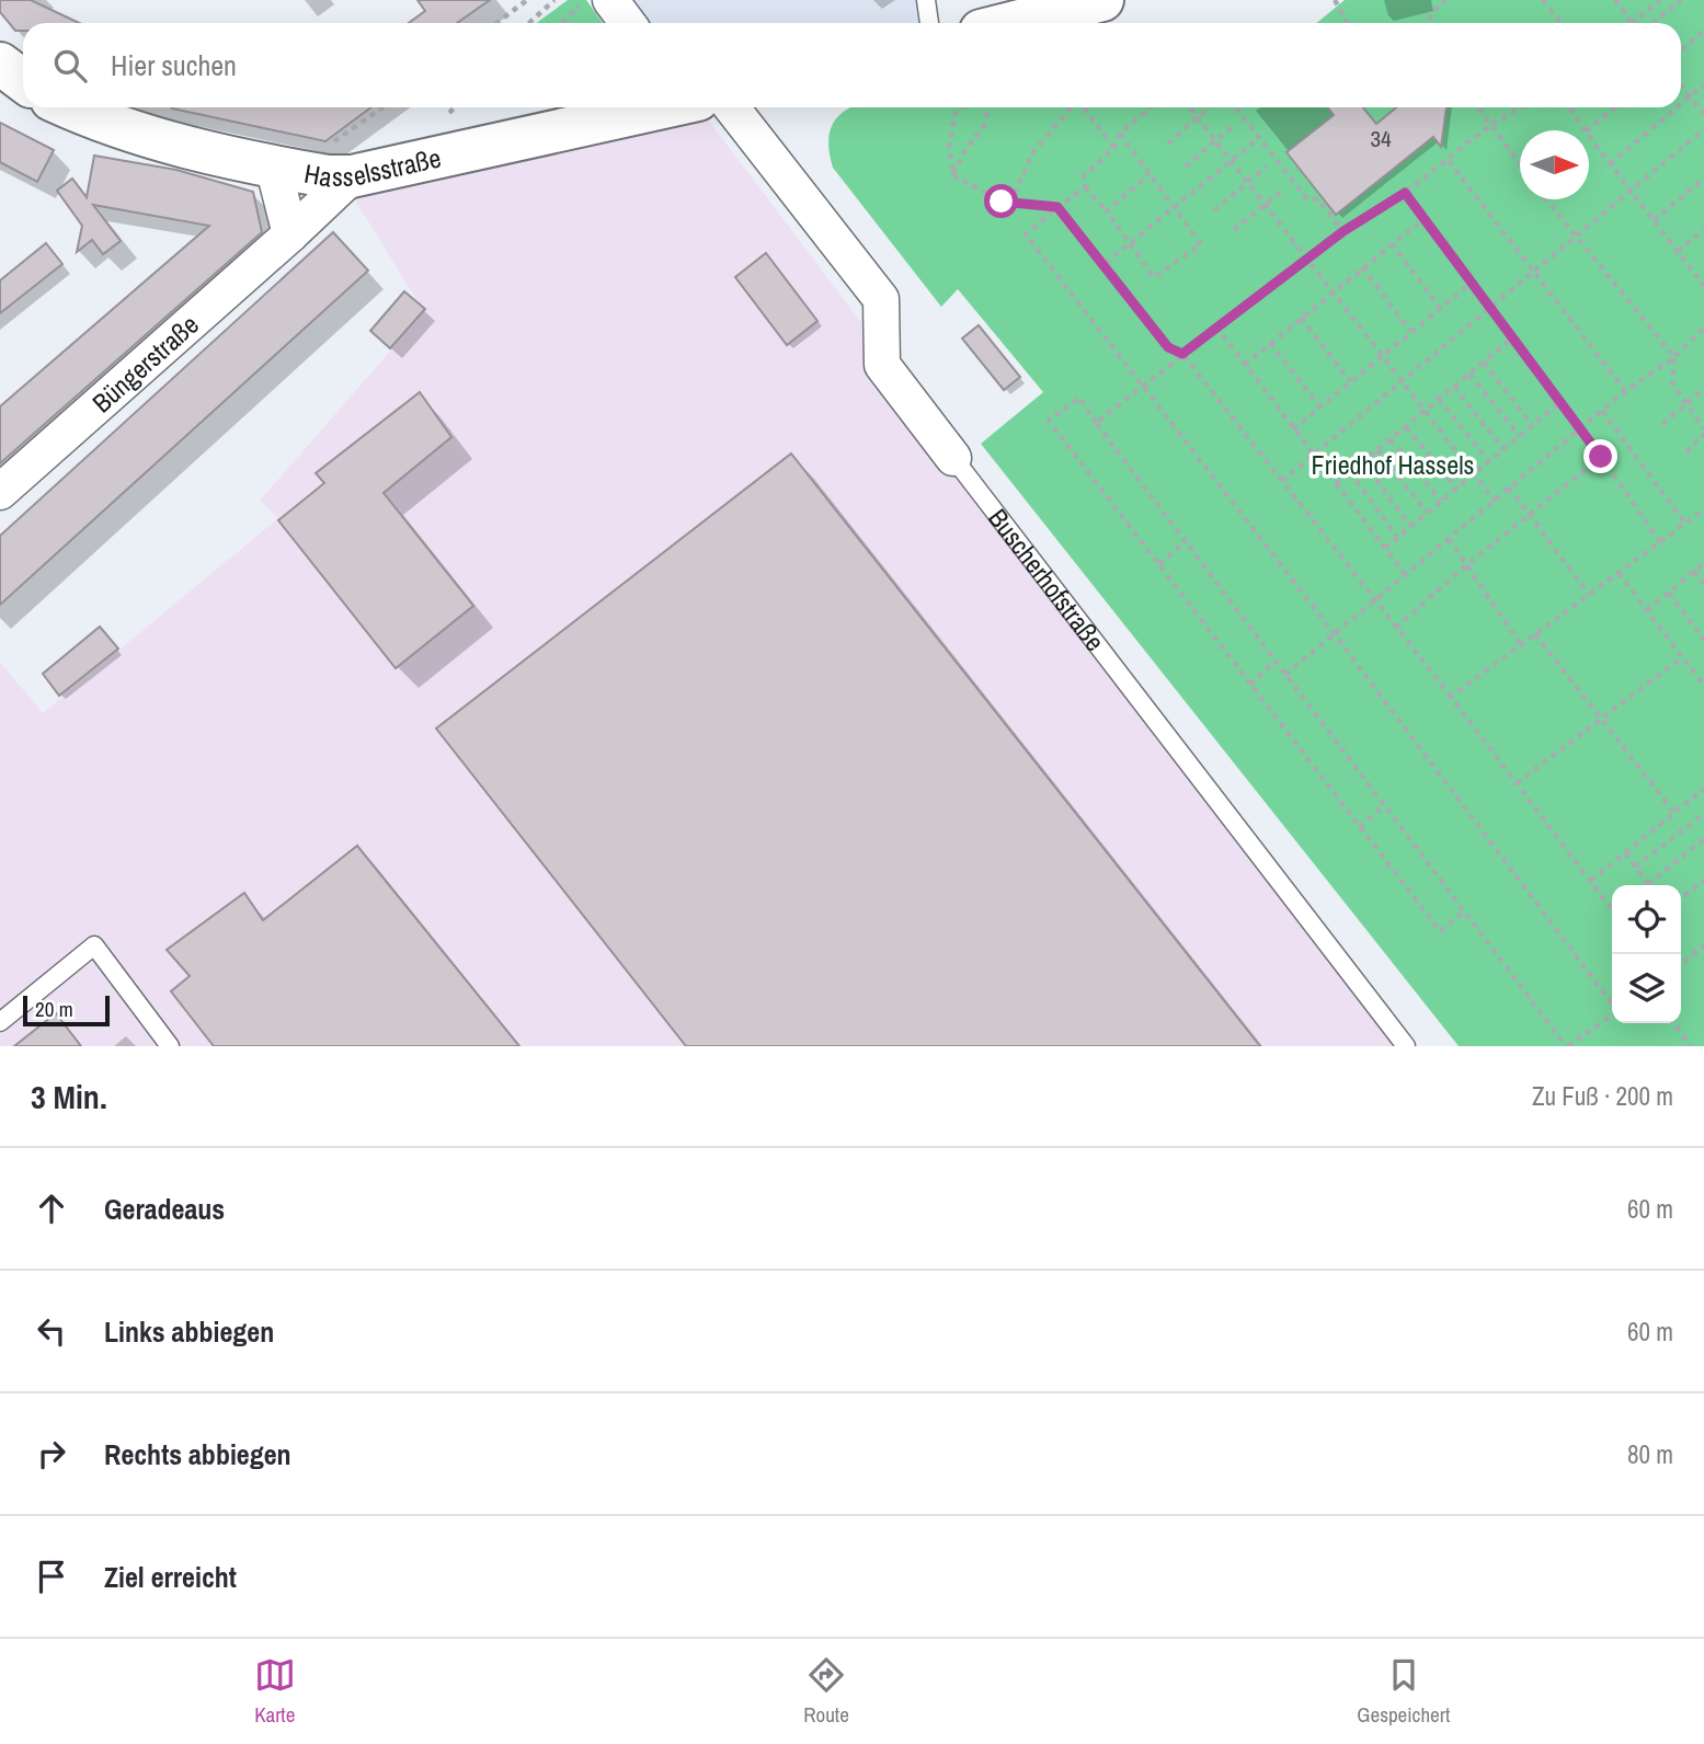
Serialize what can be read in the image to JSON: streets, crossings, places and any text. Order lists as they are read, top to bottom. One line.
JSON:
{"streets":{"street":["Hasselsstraße","Büngerstraße","Buscherhofstraße"]},"crossings":[["Hasselsstraße","Büngerstraße"]],"parks":["Friedhof Hassels"],"house_numbers":["34"],"scale_bar":"20 m","north":"right","page":{"search":"Hier suchen","scale":"20 m","heading":["3 Min.","Zu Fuß · 200 m"],"list":[["Geradeaus","60 m"],["Links abbiegen","60 m"],["Rechts abbiegen","80 m"],"Ziel erreicht"],"nav":["Karte","Route","Gespeichert"]}}
